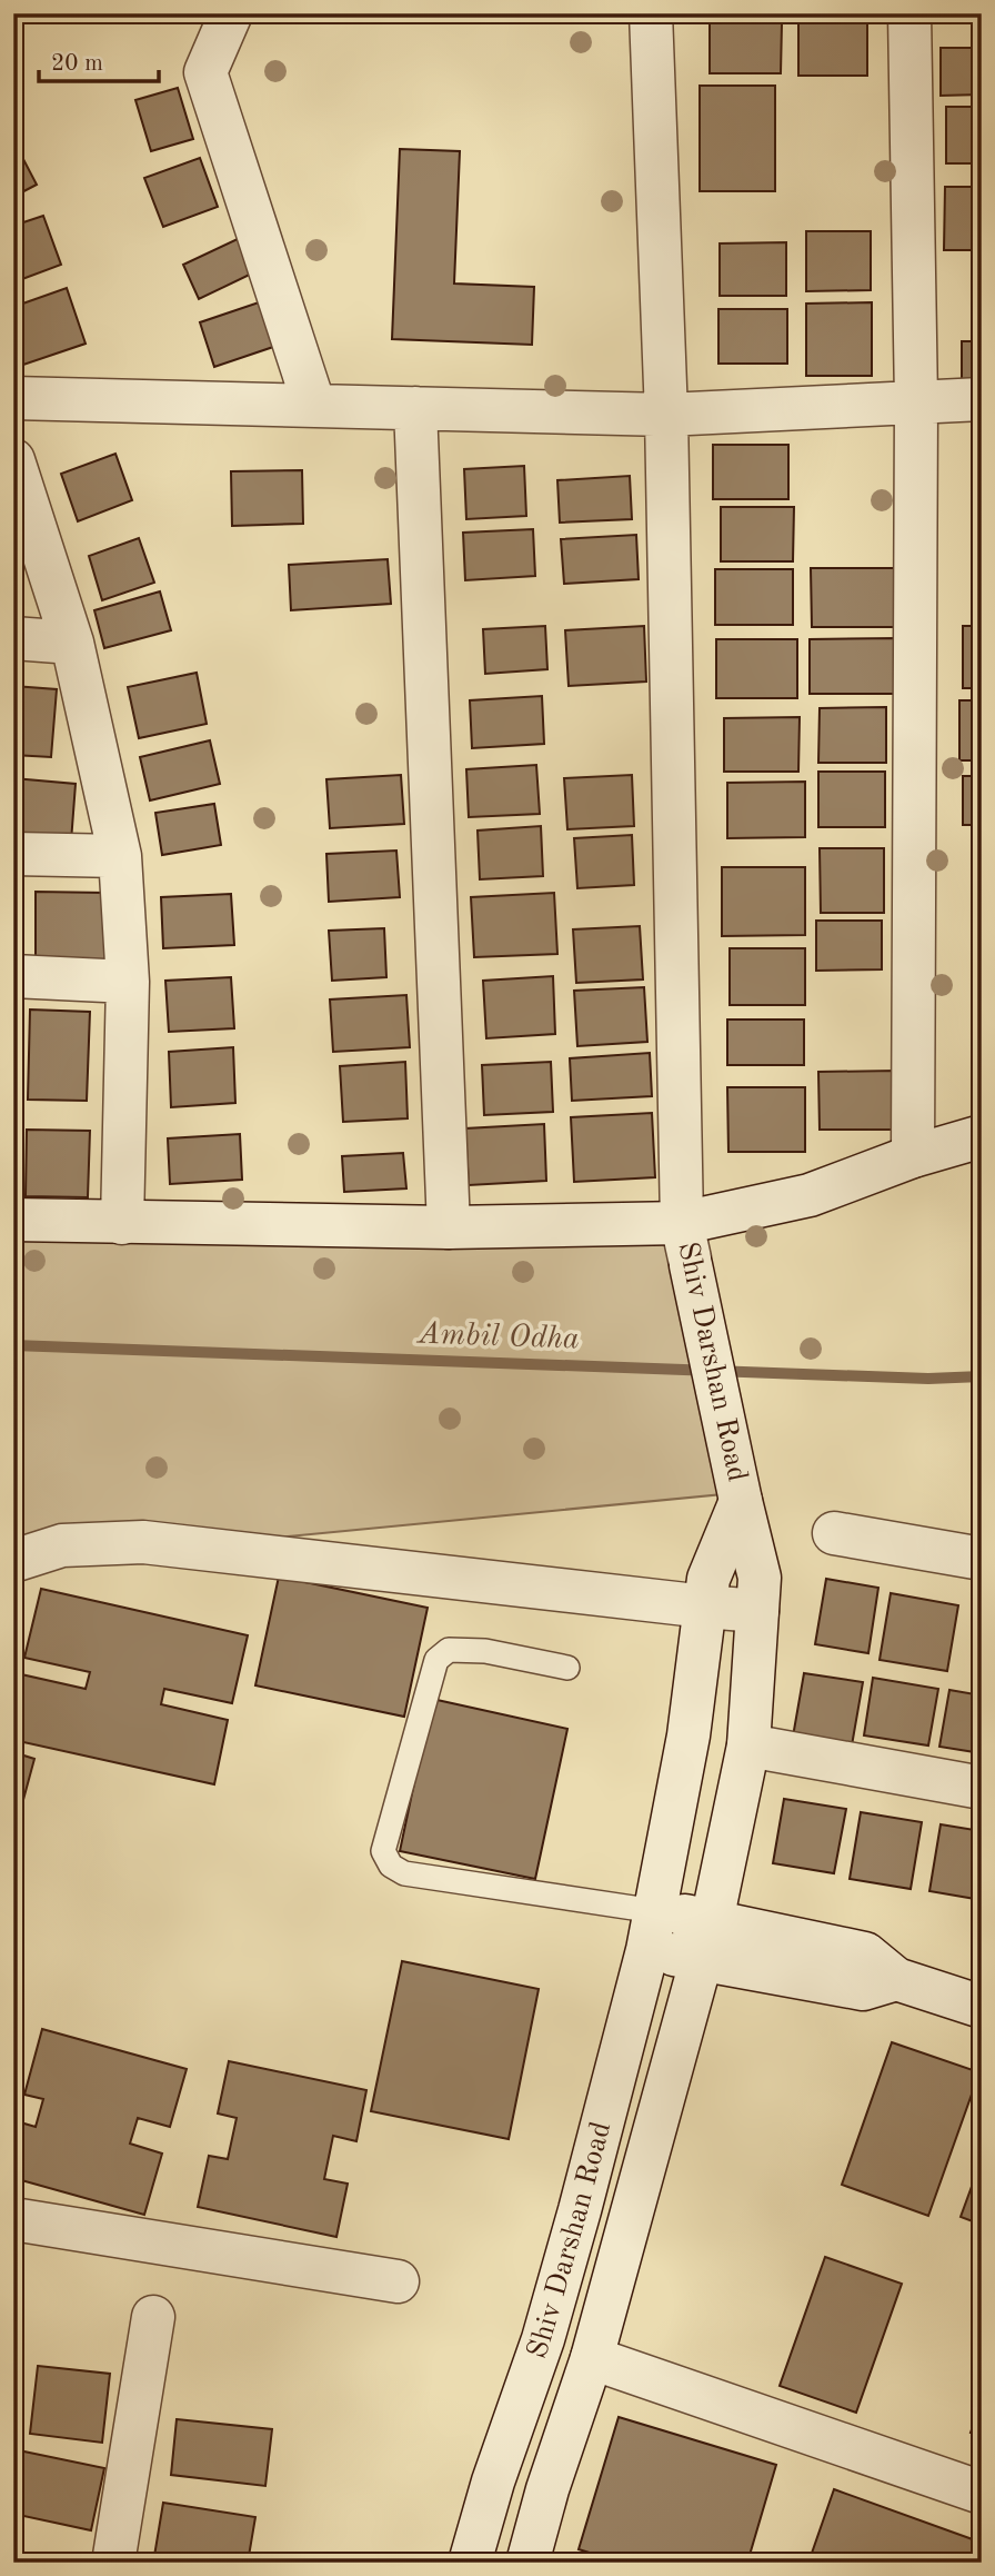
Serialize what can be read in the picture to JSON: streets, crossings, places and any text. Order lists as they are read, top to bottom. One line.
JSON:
{"streets":{"street":["Shiv Darshan Road"]},"water":["Ambil Odha"],"scale_bar":"20 m"}
